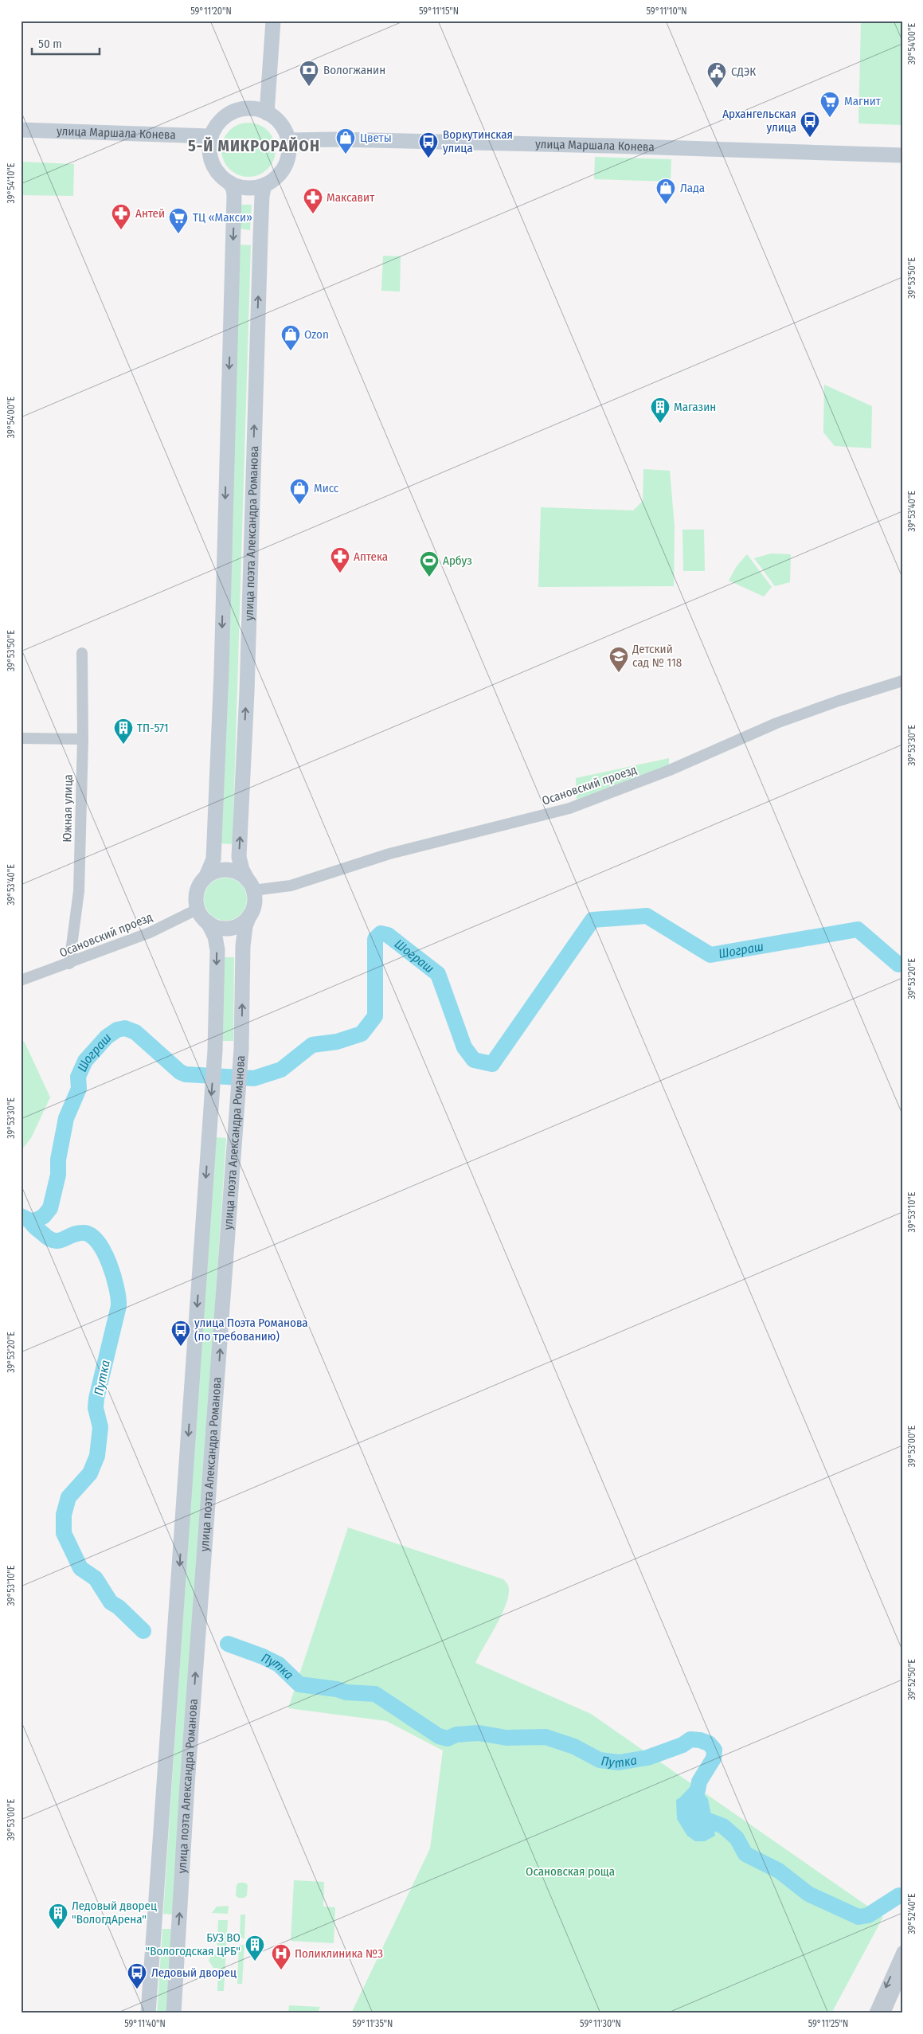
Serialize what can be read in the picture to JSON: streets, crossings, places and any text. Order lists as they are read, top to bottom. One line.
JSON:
{"streets":{"main road":["улица Маршала Конева","улица поэта Александра Романова"],"street":["Осановский проезд","Южная улица"]},"crossings":[["улица Маршала Конева","улица поэта Александра Романова"],["улица поэта Александра Романова","Осановский проезд"],["Осановский проезд","Южная улица"]],"districts":["5-Й МИКРОРАЙОН"],"water":["Шограш","Путка"],"parks":["Осановская роща"],"places":{"bank":["Вологжанин"],"public building":["СДЭК"],"supermarket":["Магнит","ТЦ «Макси»"],"bus stop":["Архангельская улица","Воркутинская улица","улица Поэта Романова (по требованию)","Ледовый дворец"],"shop":["Цветы","Лада","Ozon","Мисс"],"pharmacy":["Максавит","Антей","Аптека"],"building":["Магазин","ТП-571","Ледовый дворец \"ВологдАрена\"","БУЗ ВО \"Вологодская ЦРБ\""],"sports":["Арбуз"],"school or university":["Детский сад № 118"],"hospital":["Поликлиника №3"]},"scale_bar":"50 m","coordinates":["59°11'20\"N","59°11'15\"N","59°11'10\"N","39°54'00\"E","39°54'10\"E","39°53'50\"E","39°53'40\"E","39°53'30\"E","39°53'20\"E","39°53'10\"E","39°53'00\"E","39°52'50\"E","39°52'40\"E","59°11'40\"N","59°11'35\"N","59°11'30\"N","59°11'25\"N"]}
